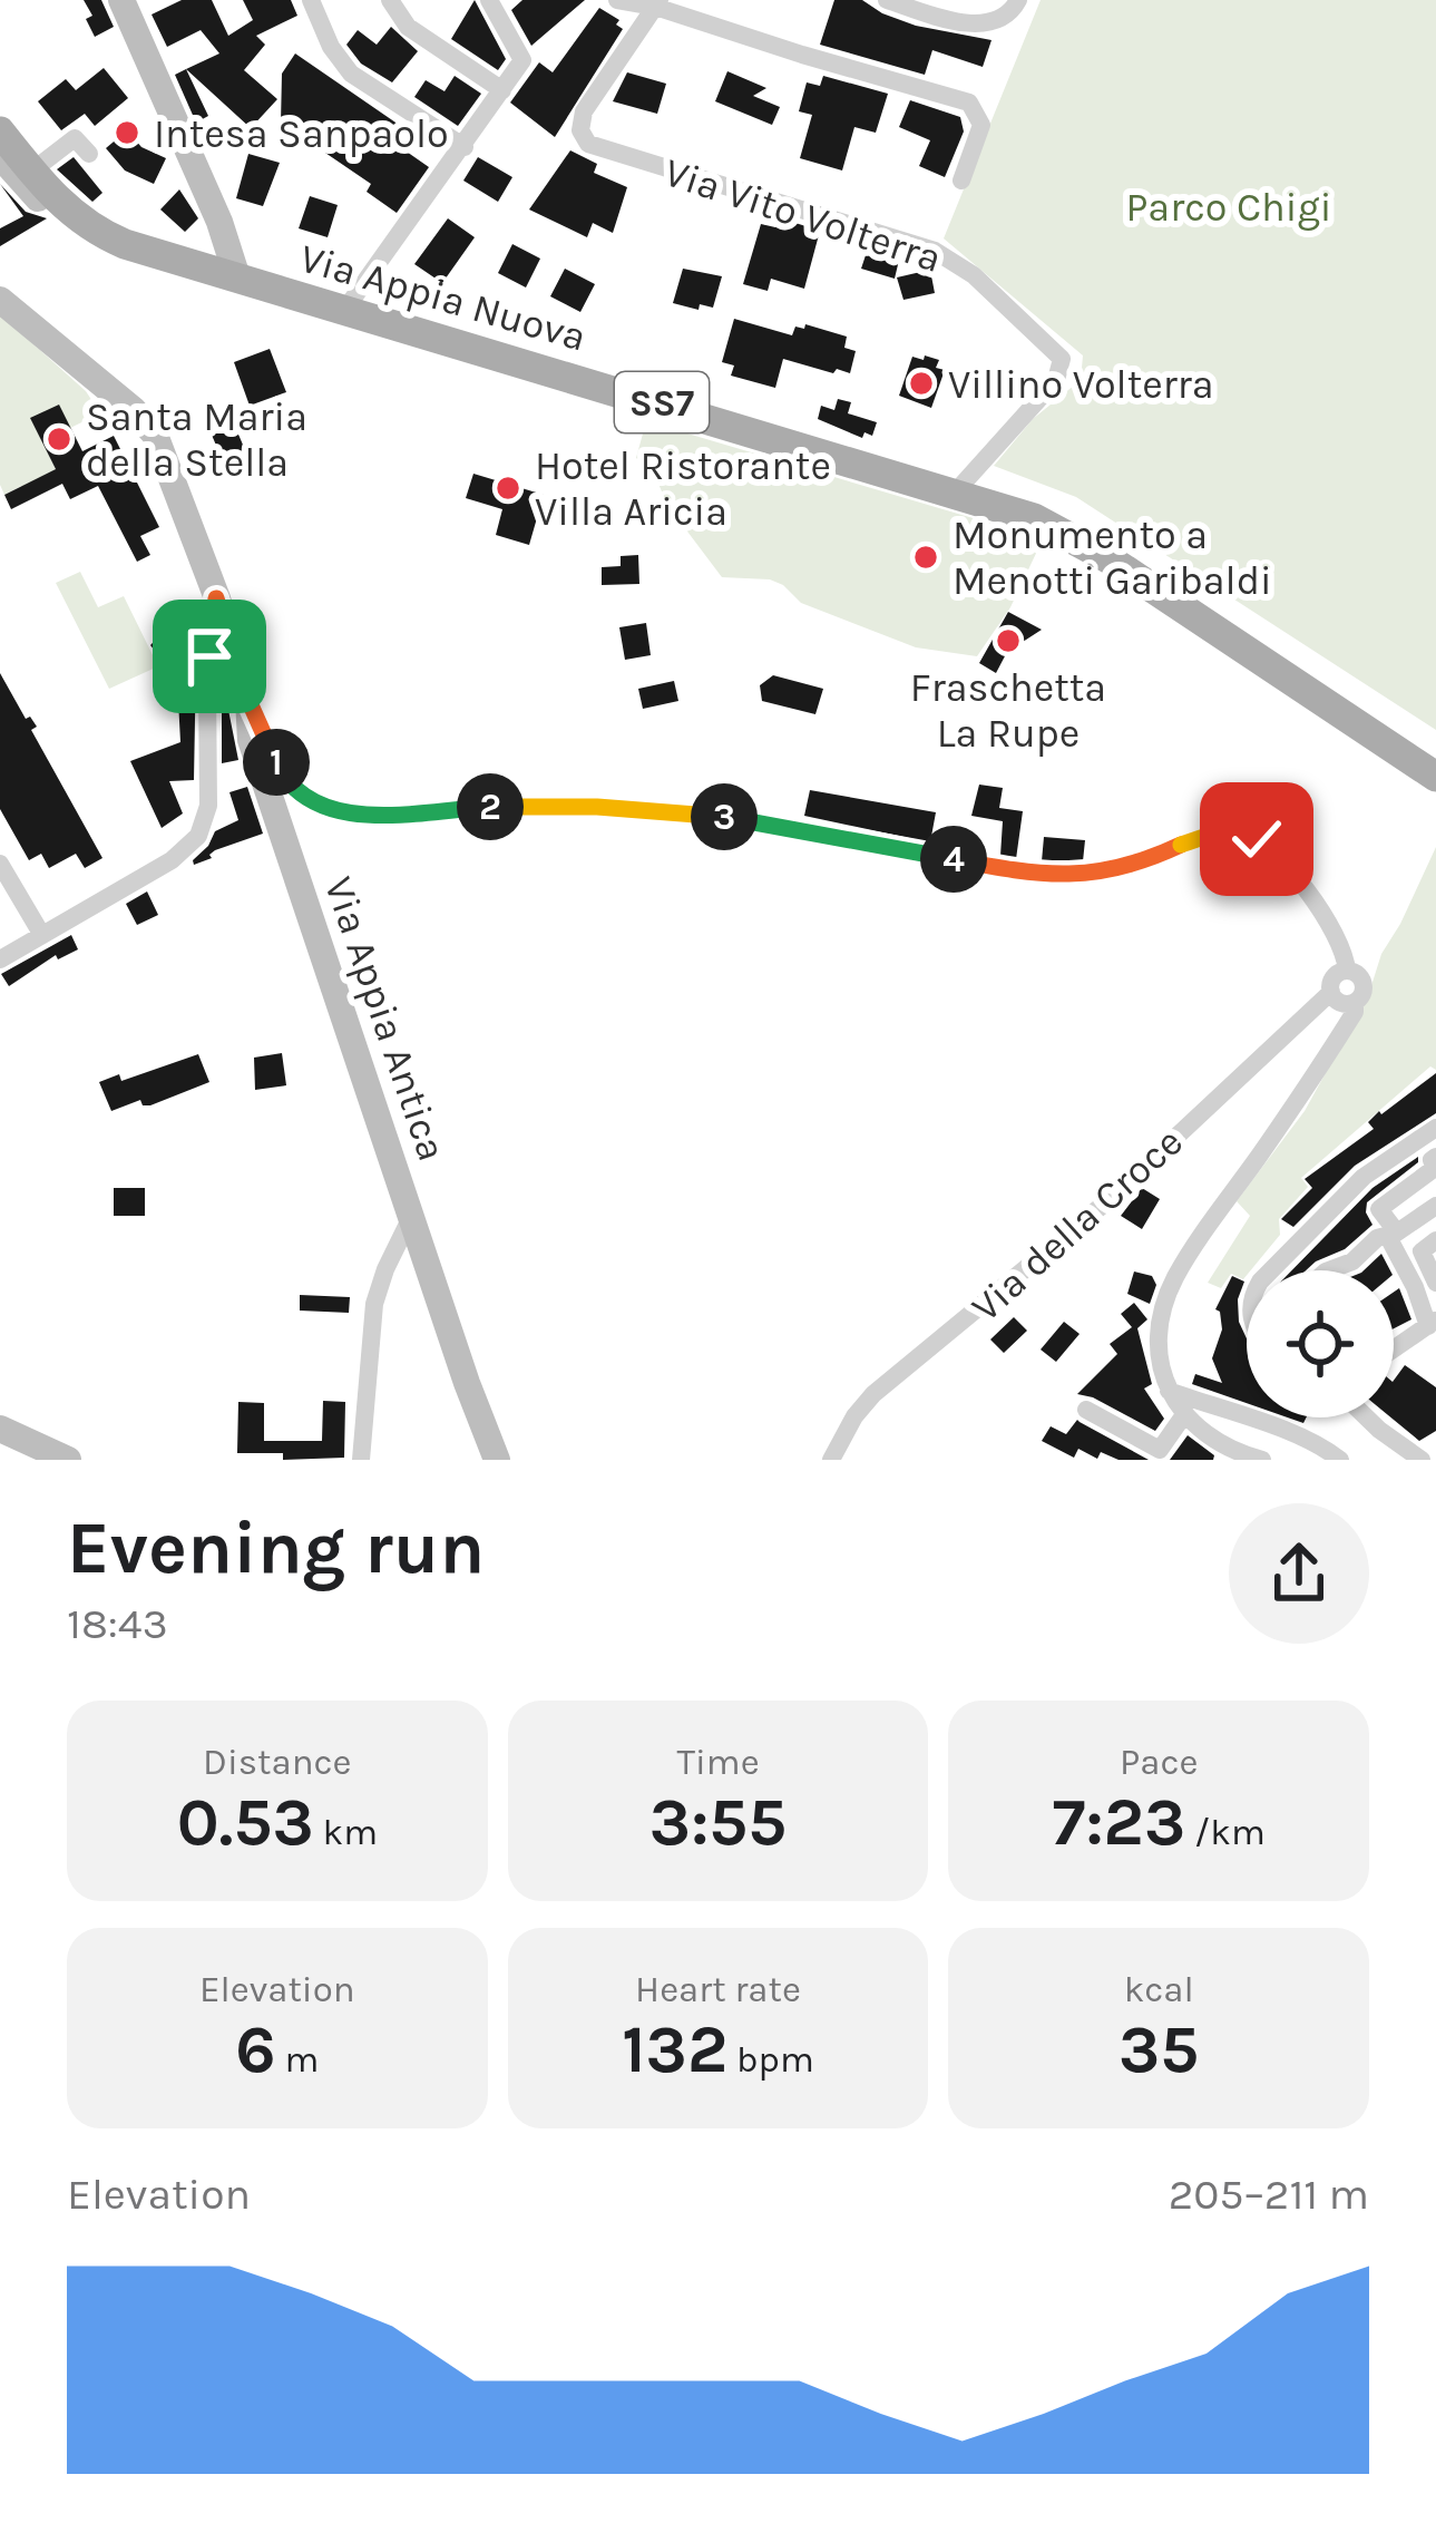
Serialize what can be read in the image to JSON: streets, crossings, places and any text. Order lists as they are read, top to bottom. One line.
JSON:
{"streets":{"main road":["Via Appia Nuova","SS7"],"street":["Via Vito Volterra","Via Appia Antica","Via della Croce"]},"crossings":[["Via Vito Volterra","Via Appia Nuova"]],"parks":["Parco Chigi"],"places":["Intesa Sanpaolo","Villino Volterra","Santa Maria della Stella","Hotel Ristorante Villa Aricia","Monumento a Menotti Garibaldi","Fraschetta La Rupe"],"page":{"pins":["1","2","3","4"],"heading":["Evening run","18:43"],"stats":[["Distance","0.53 km"],["Time","3:55"],["Pace","7:23 /km"],["Elevation","6 m"],["Heart rate","132 bpm"],["kcal","35"]],"chart":["Elevation","205–211 m"]}}
